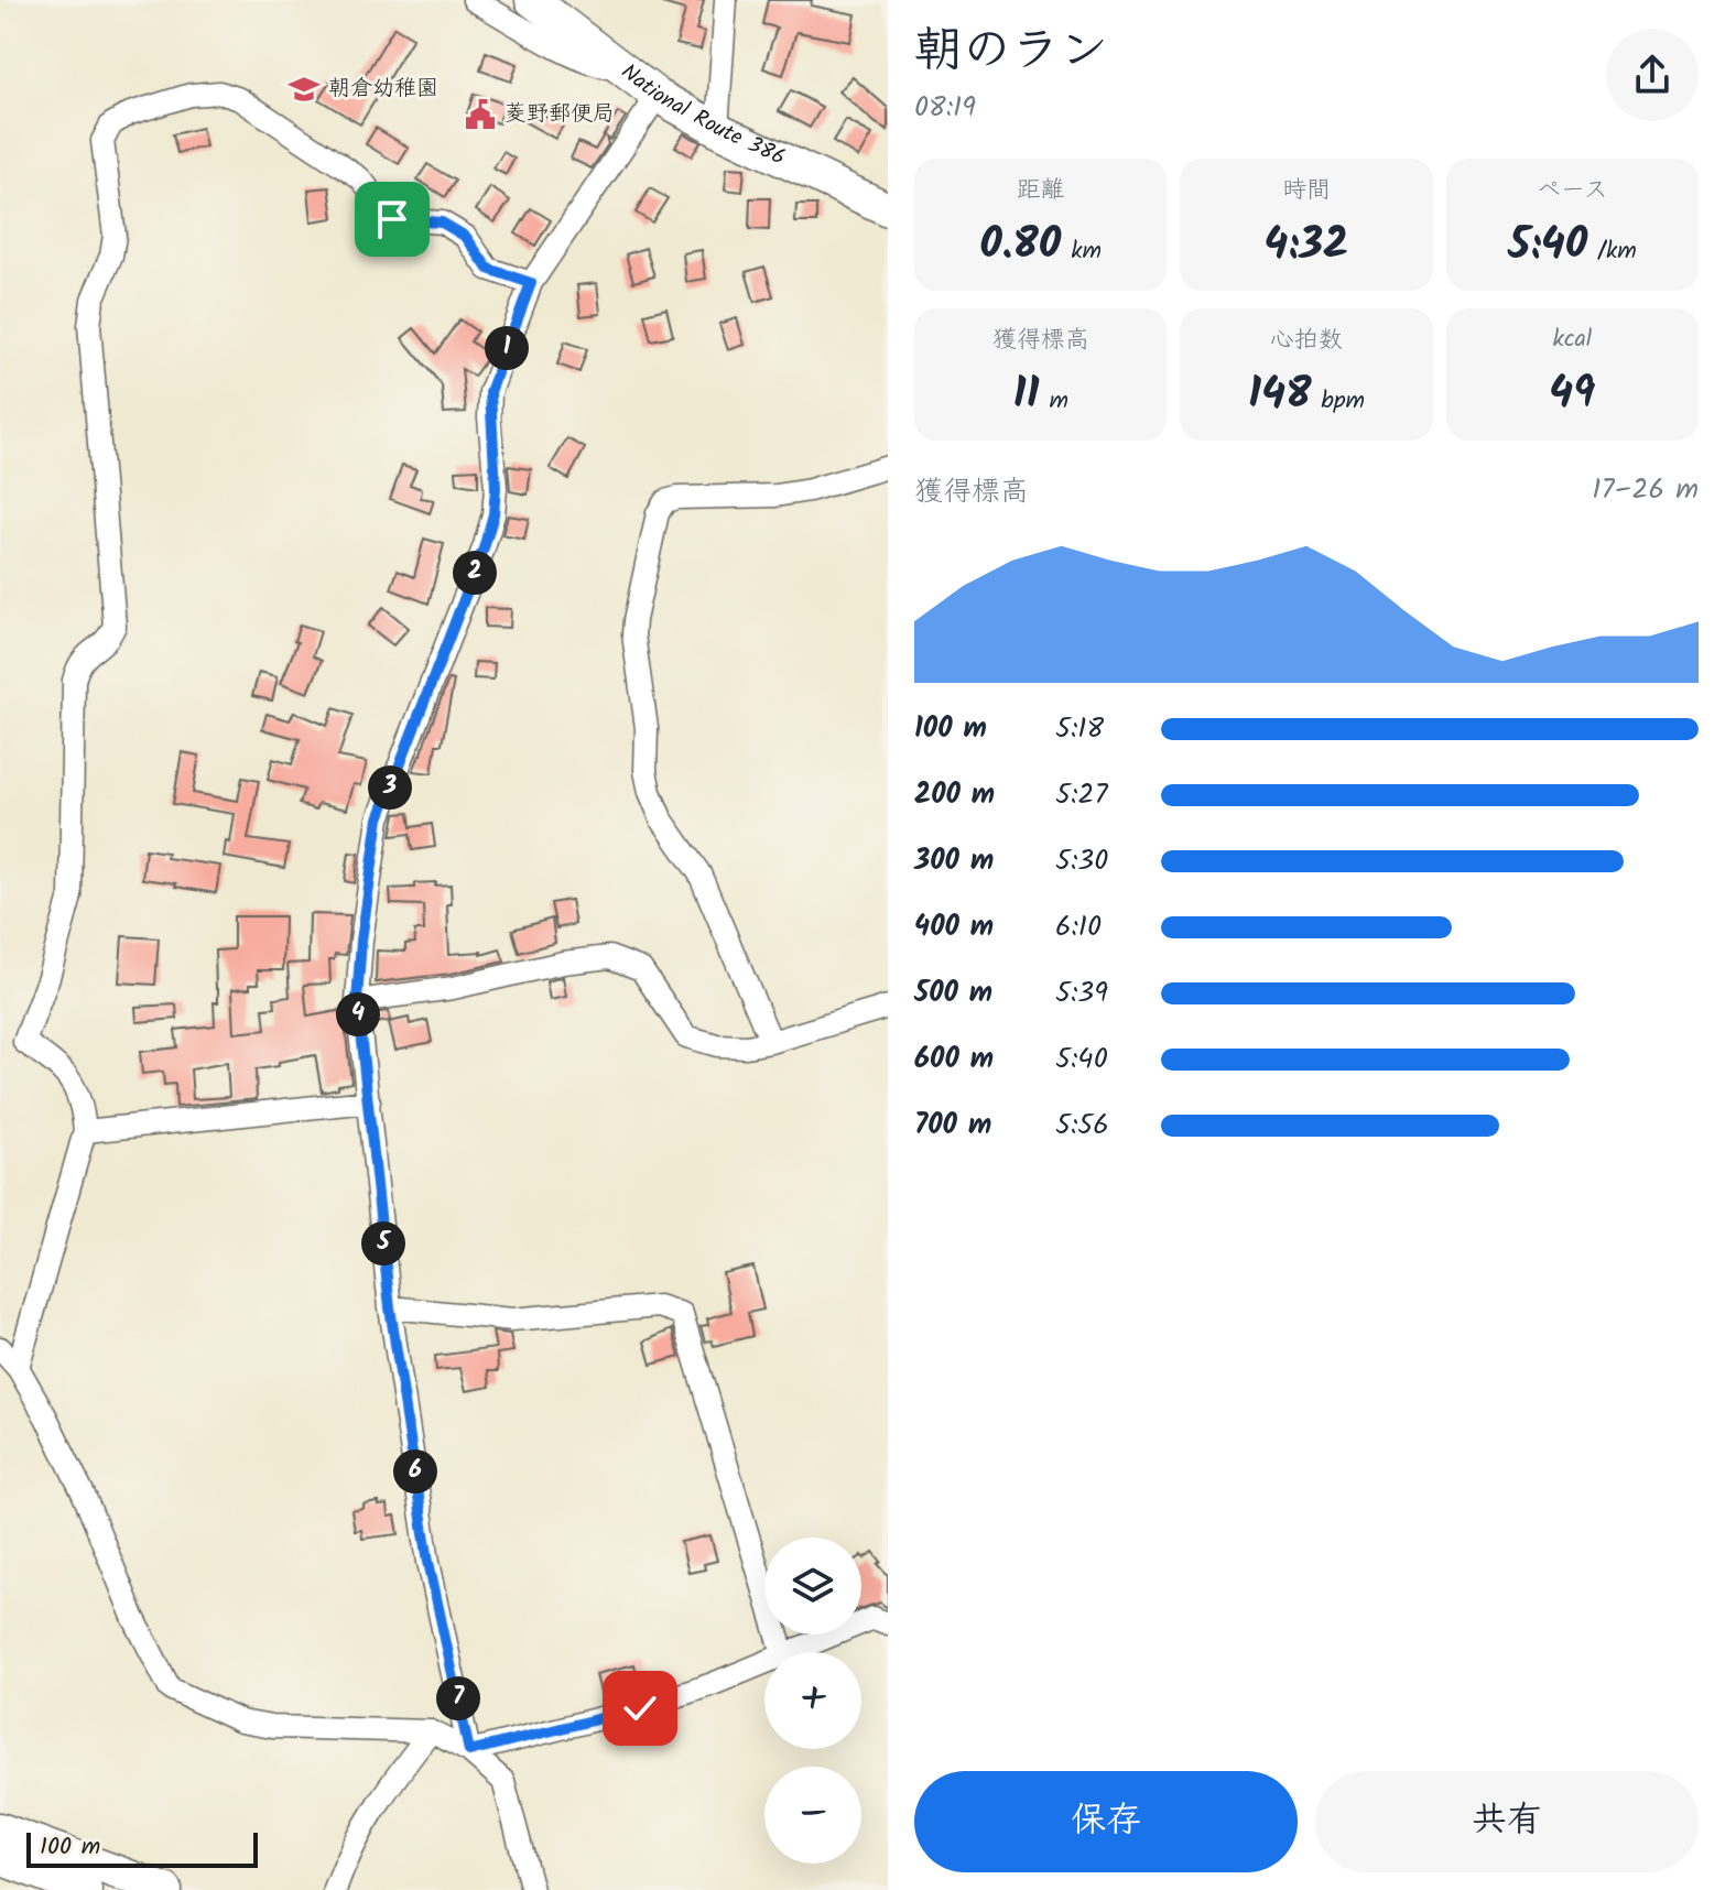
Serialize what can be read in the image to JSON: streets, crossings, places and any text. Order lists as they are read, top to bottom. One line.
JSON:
{"streets":{"highway":["National Route 386"]},"places":{"school or university":["朝倉幼稚園"],"public building":["菱野郵便局"]},"scale_bar":"100 m","page":{"heading":["朝のラン","08:19"],"stats":[["距離","0.80 km"],["時間","4:32"],["ペース","5:40 /km"],["獲得標高","11 m"],["心拍数","148 bpm"],["kcal","49"]],"pins":["1","2","3","4","5","6","7"],"chart":["獲得標高","17–26 m"],"list":[{"name":"100 m","note":"5:18"},{"name":"200 m","note":"5:27"},{"name":"300 m","note":"5:30"},{"name":"400 m","note":"6:10"},{"name":"500 m","note":"5:39"},{"name":"600 m","note":"5:40"},{"name":"700 m","note":"5:56"}],"map_buttons":["+","−"],"buttons":["保存","共有"],"scale":"100 m"}}
